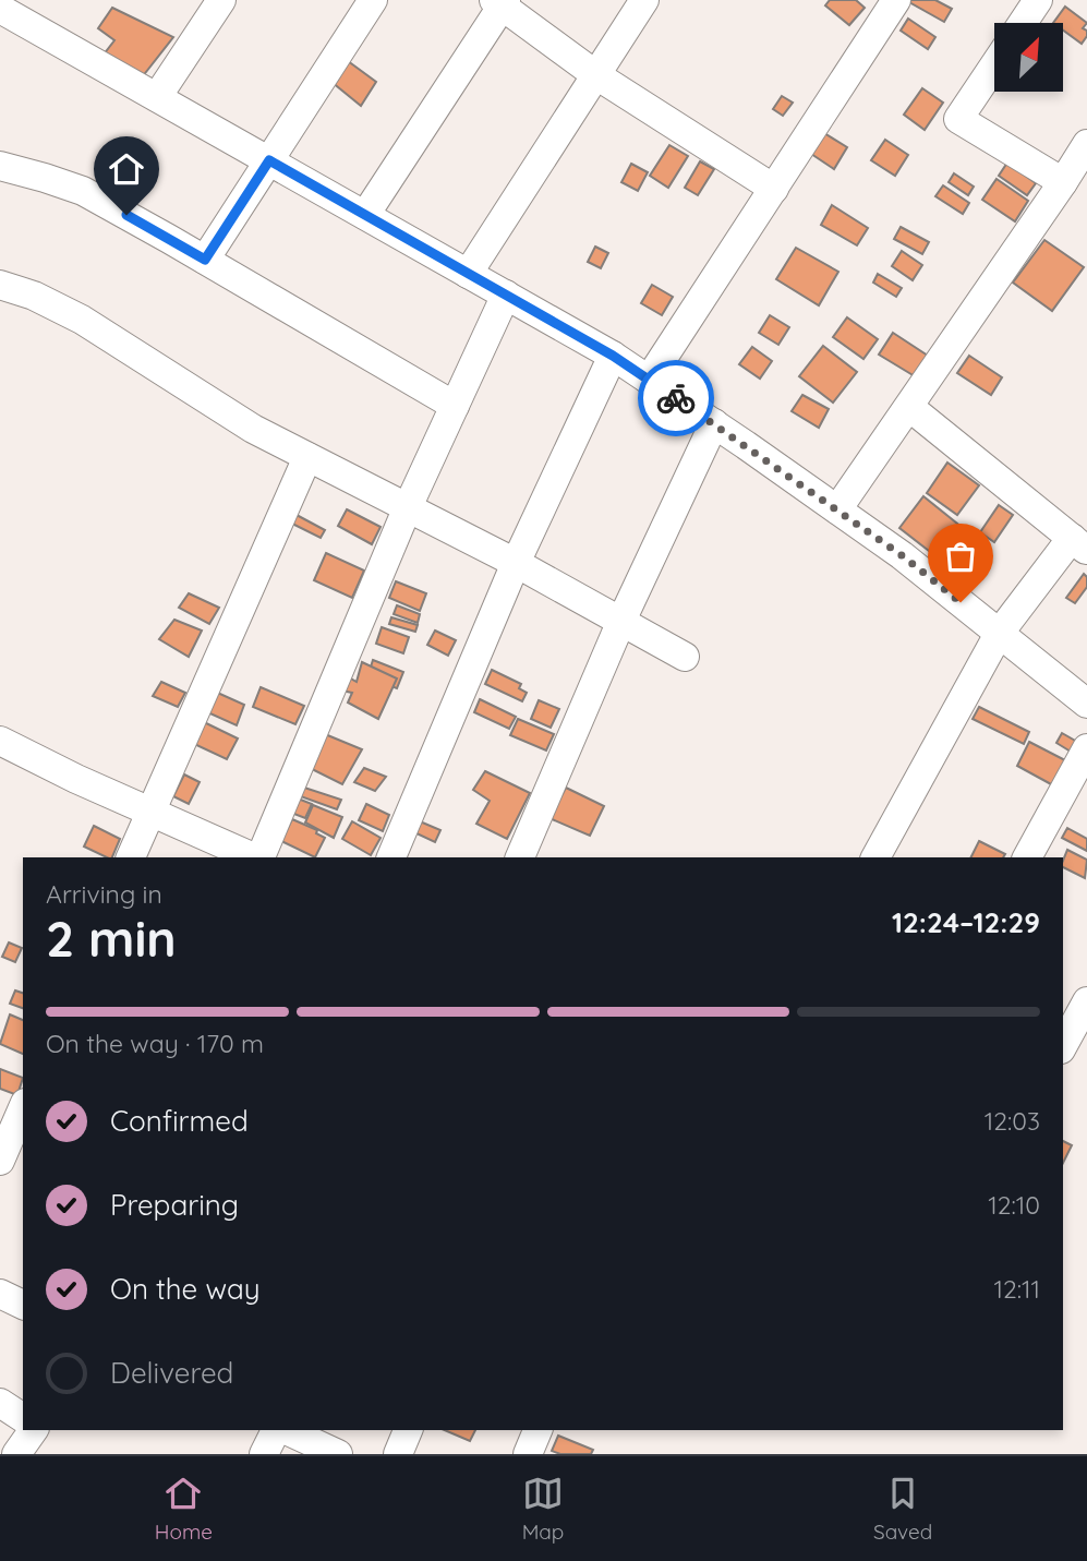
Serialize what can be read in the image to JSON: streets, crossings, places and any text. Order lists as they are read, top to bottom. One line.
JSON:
{"north":"top right","page":{"heading":["2 min","Arriving in","12:24–12:29"],"bar":"On the way · 170 m","list":[["Confirmed","12:03"],["Preparing","12:10"],["On the way","12:11"],"Delivered"],"tabs":["Home","Map","Saved"]}}
